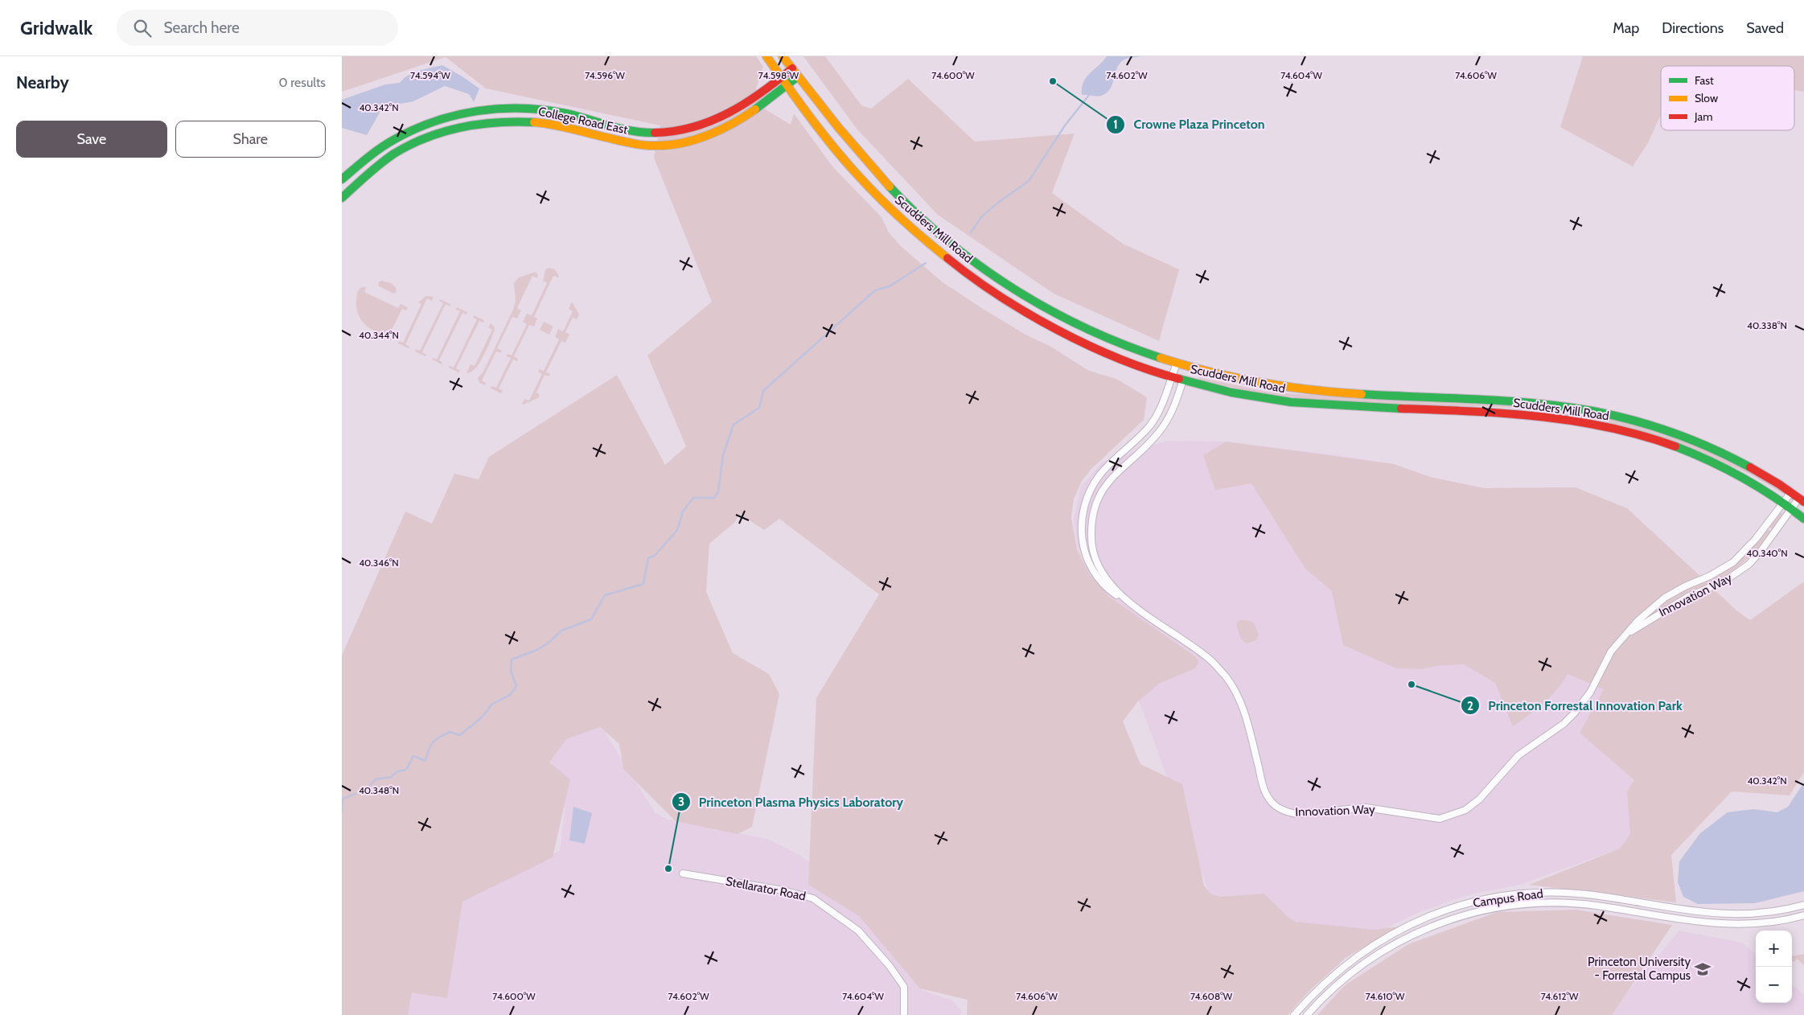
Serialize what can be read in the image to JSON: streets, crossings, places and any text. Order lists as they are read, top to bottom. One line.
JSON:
{"streets":{"main road":["College Road East","Scudders Mill Road"],"street":["Innovation Way","Stellarator Road","Campus Road"]},"crossings":[["College Road East","Scudders Mill Road"],["Scudders Mill Road","Innovation Way"]],"places":{"other":["Crowne Plaza Princeton","Princeton Forrestal Innovation Park","Princeton Plasma Physics Laboratory"],"school or university":["Princeton University - Forrestal Campus"]},"legend":["Fast","Slow","Jam"],"page":{"header":"Gridwalk","search":"Search here","nav":["Map","Directions","Saved"],"heading":["Nearby","0 results"],"buttons":["Save","Share"],"map_buttons":["+","−"]},"coordinates":["74.594°W","74.596°W","74.598°W","74.600°W","74.602°W","74.604°W","74.606°W","40.342°N","40.338°N","40.344°N","40.340°N","40.346°N","40.348°N","74.608°W","74.610°W","74.612°W"]}
